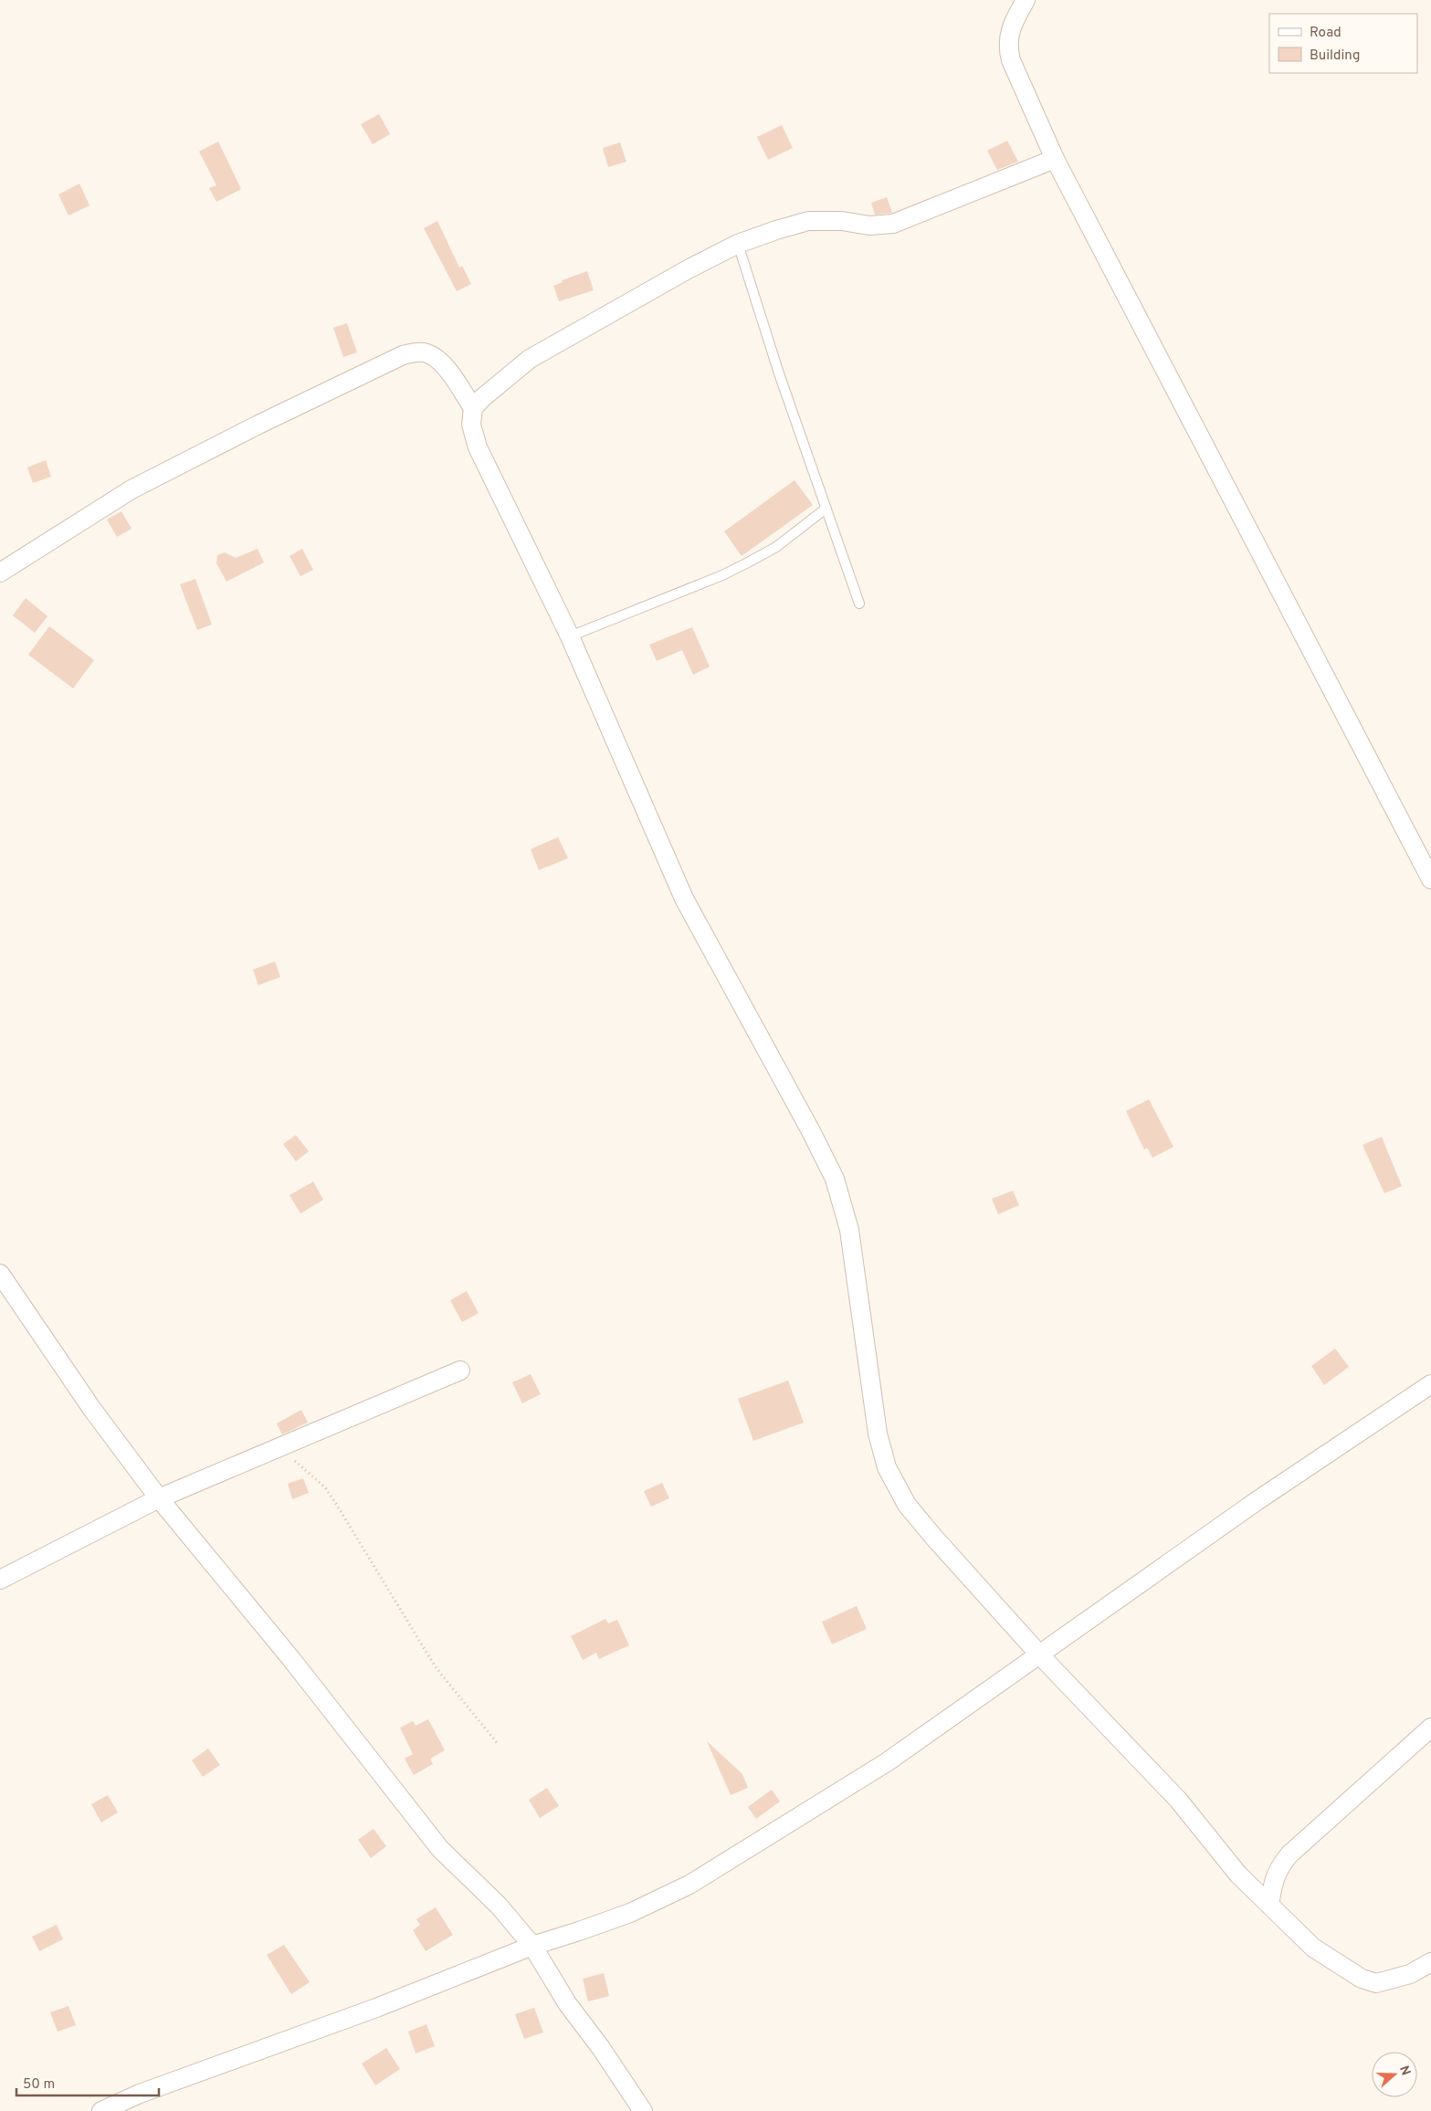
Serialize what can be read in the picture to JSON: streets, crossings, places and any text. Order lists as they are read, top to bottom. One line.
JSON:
{"legend":["Road","Building"],"scale_bar":"50 m","north":"right"}
